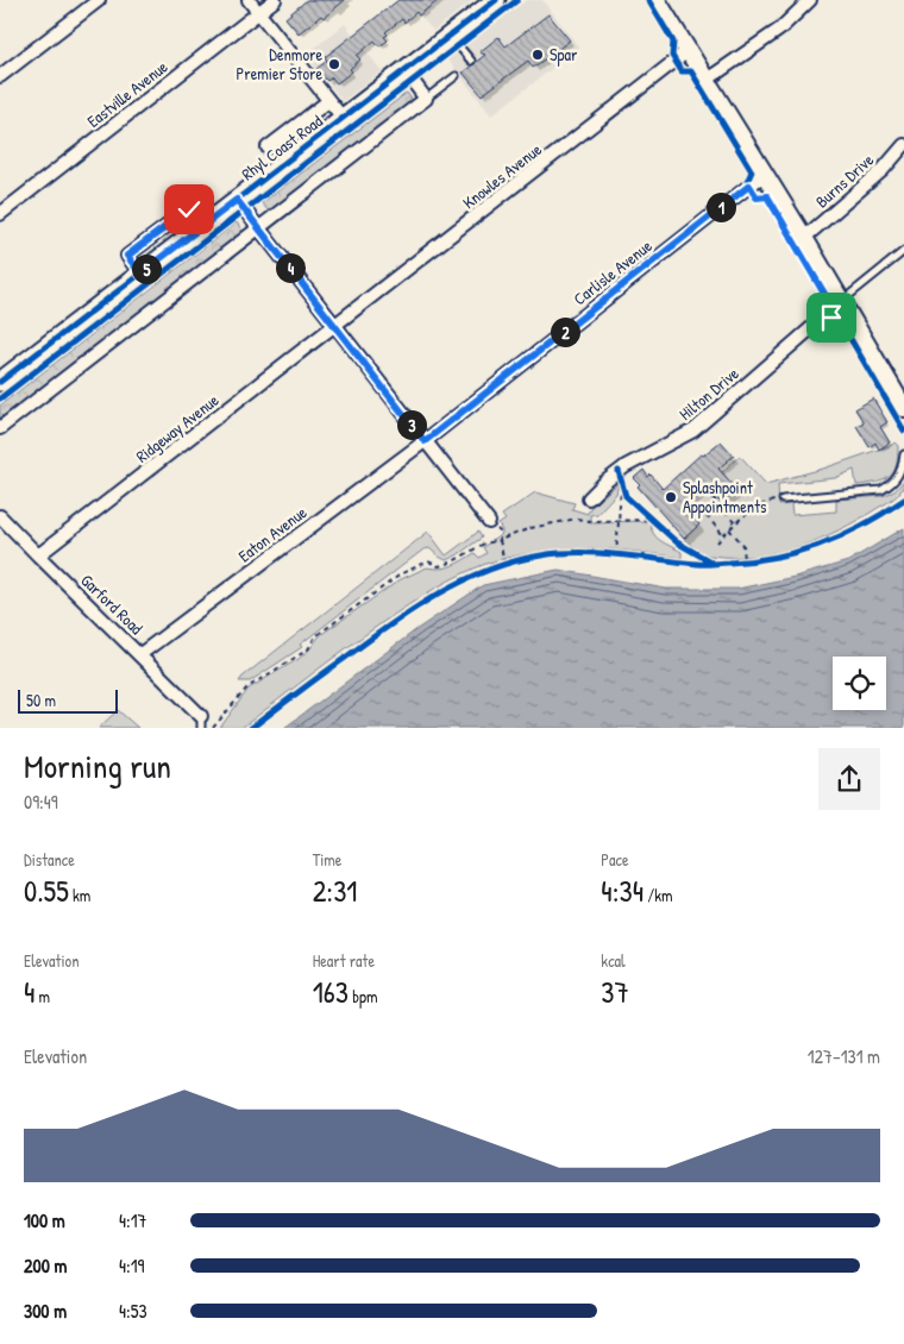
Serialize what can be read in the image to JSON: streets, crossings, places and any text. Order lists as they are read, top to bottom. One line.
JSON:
{"streets":{"main road":["Rhyl Coast Road"],"street":["Eastville Avenue","Knowles Avenue","Burns Drive","Carlisle Avenue","Hilton Drive","Ridgeway Avenue","Eaton Avenue","Garford Road"]},"crossings":[["Knowles Avenue","Ridgeway Avenue"],["Carlisle Avenue","Eaton Avenue"],["Ridgeway Avenue","Garford Road"],["Eaton Avenue","Garford Road"]],"places":["Spar","Denmore Premier Store","Splashpoint Appointments"],"scale_bar":"50 m","page":{"pins":["1","4","5","2","3"],"scale":"50 m","heading":["Morning run","09:49"],"stats":[["Distance","0.55 km"],["Time","2:31"],["Pace","4:34 /km"],["Elevation","4 m"],["Heart rate","163 bpm"],["kcal","37"]],"chart":["Elevation","127–131 m"],"list":[{"name":"100 m","note":"4:17"},{"name":"200 m","note":"4:19"},{"name":"300 m","note":"4:53"}]}}
